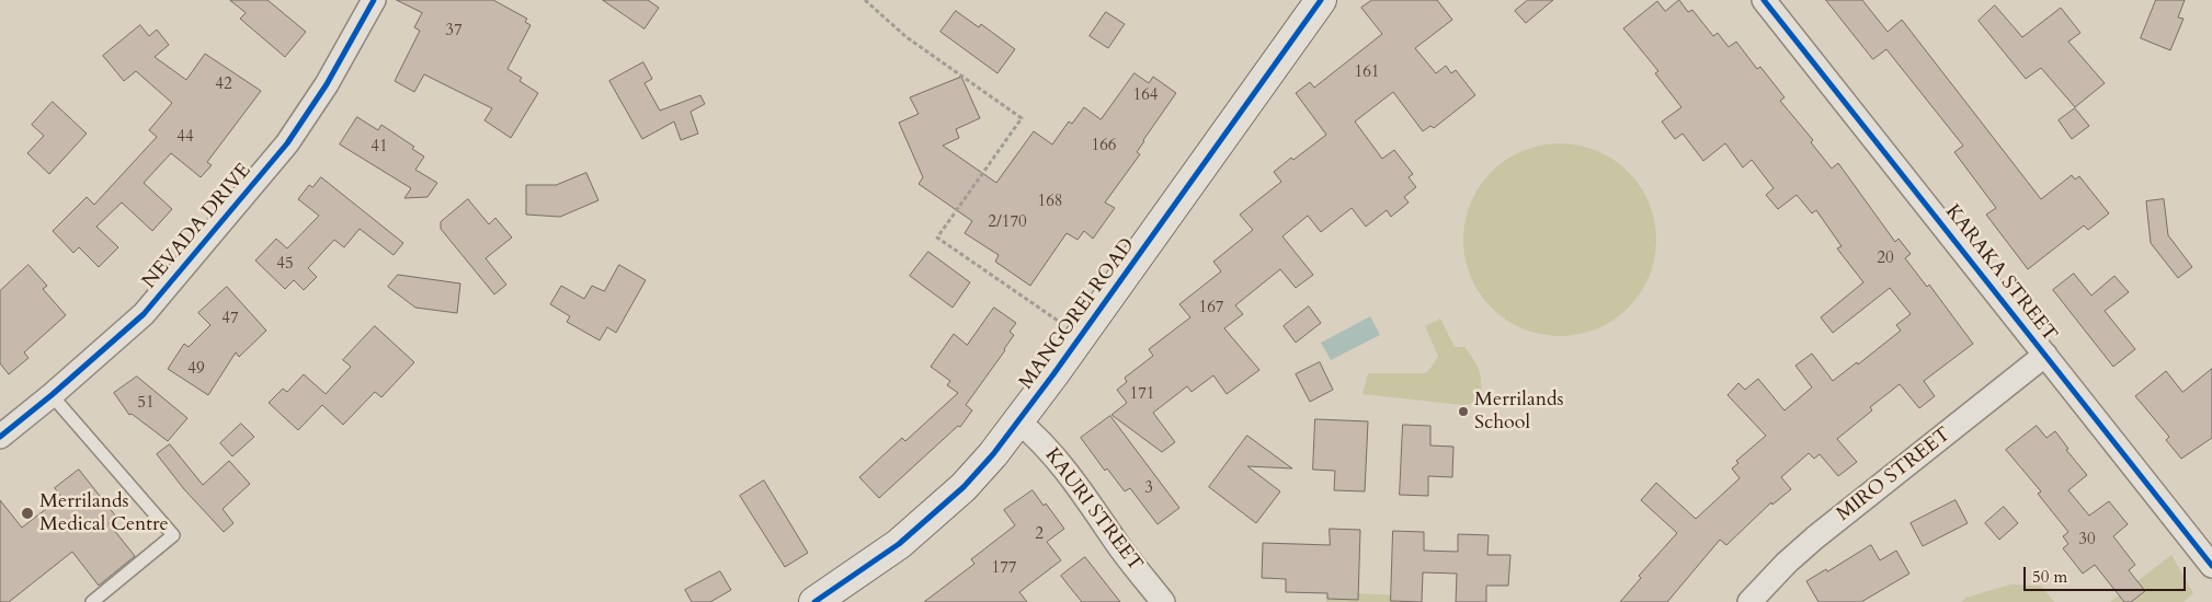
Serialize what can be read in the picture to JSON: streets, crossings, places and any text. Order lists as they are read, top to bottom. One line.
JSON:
{"streets":{"main road":["MANGOREI ROAD"],"street":["NEVADA DRIVE","KARAKA STREET","MIRO STREET","KAURI STREET"]},"crossings":[["KARAKA STREET","MIRO STREET"],["MANGOREI ROAD","KAURI STREET"]],"places":["Merrilands School","Merrilands Medical Centre"],"house_numbers":["37","161","42","164","44","166","41","168","2/170","20","45","167","47","49","171","51","3","2","30","177"],"scale_bar":"50 m"}
